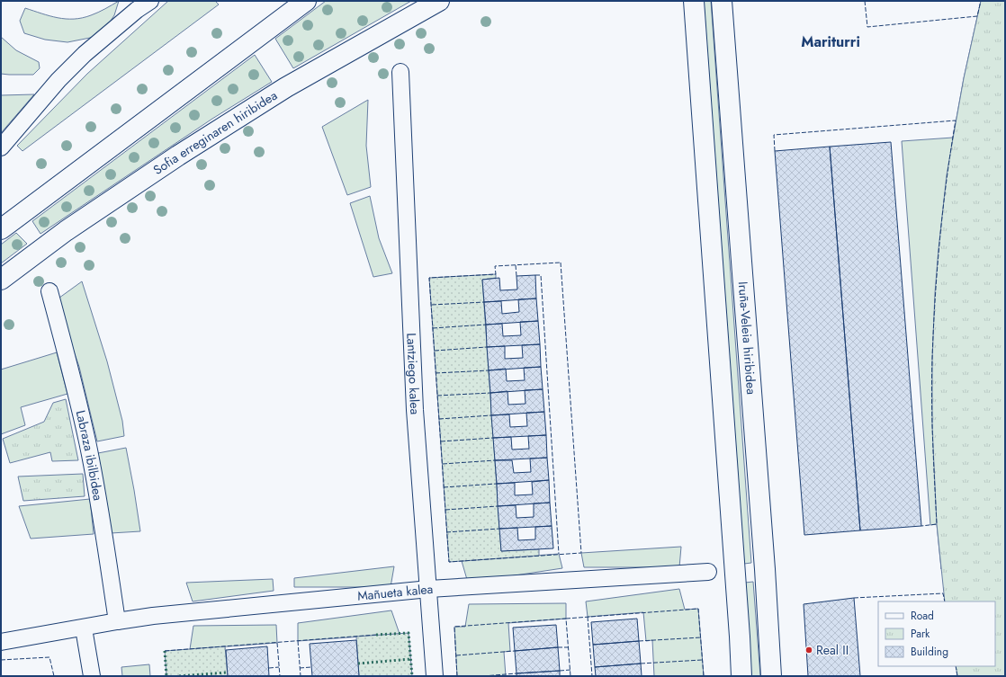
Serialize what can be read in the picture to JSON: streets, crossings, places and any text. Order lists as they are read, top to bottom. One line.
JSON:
{"streets":{"street":["Sofia erreginaren hiribidea","Iruña-Veleia hiribidea","Lantziego kalea","Labraza ibilbidea","Mañueta kalea"]},"crossings":[["Lantziego kalea","Mañueta kalea"],["Labraza ibilbidea","Mañueta kalea"]],"districts":["Mariturri"],"places":["Real II"],"legend":["Road","Park","Building"]}
